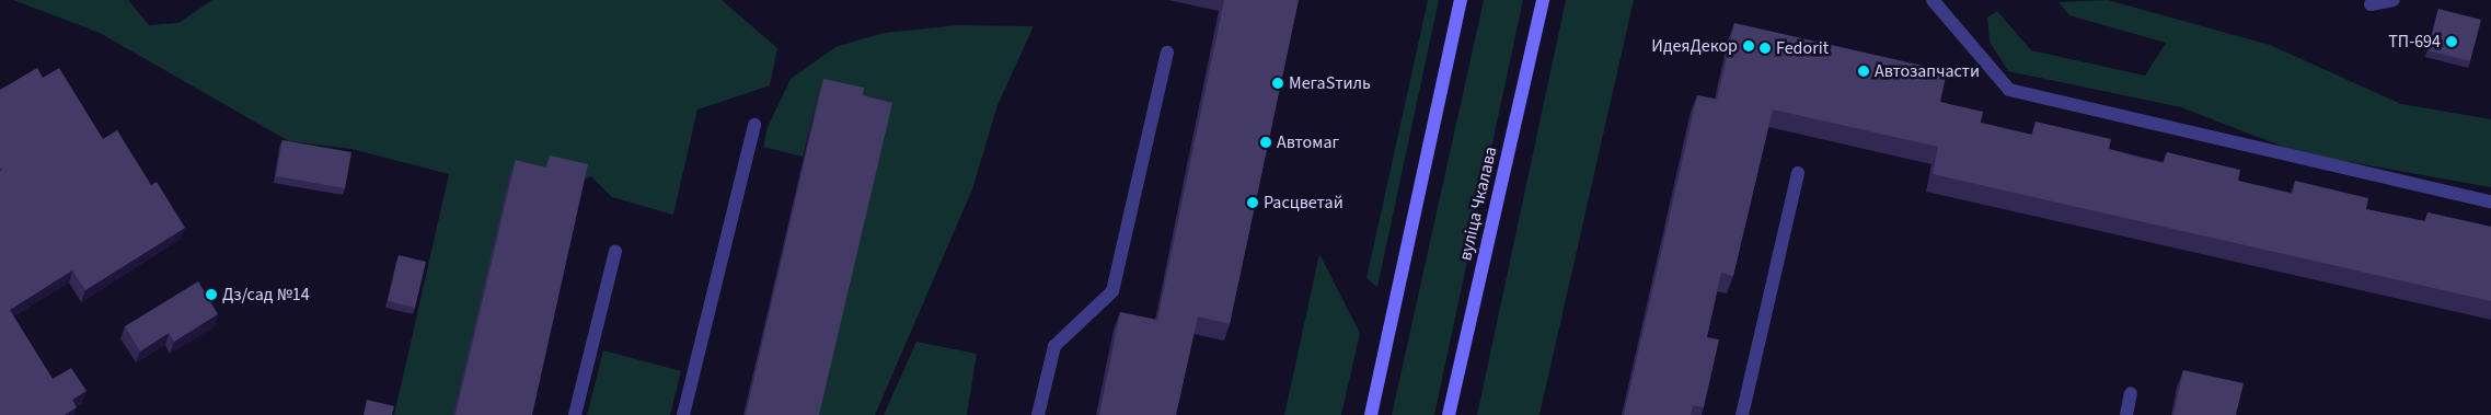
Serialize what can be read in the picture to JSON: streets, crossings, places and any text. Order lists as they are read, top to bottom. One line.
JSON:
{"streets":{"main road":["вуліца Чкалава"]},"places":["ТП-694","ИдеяДекор","Fedorit","Автозапчасти","МегаSтиль","Автомаг","Расцветай","Дз/сад №14"]}
